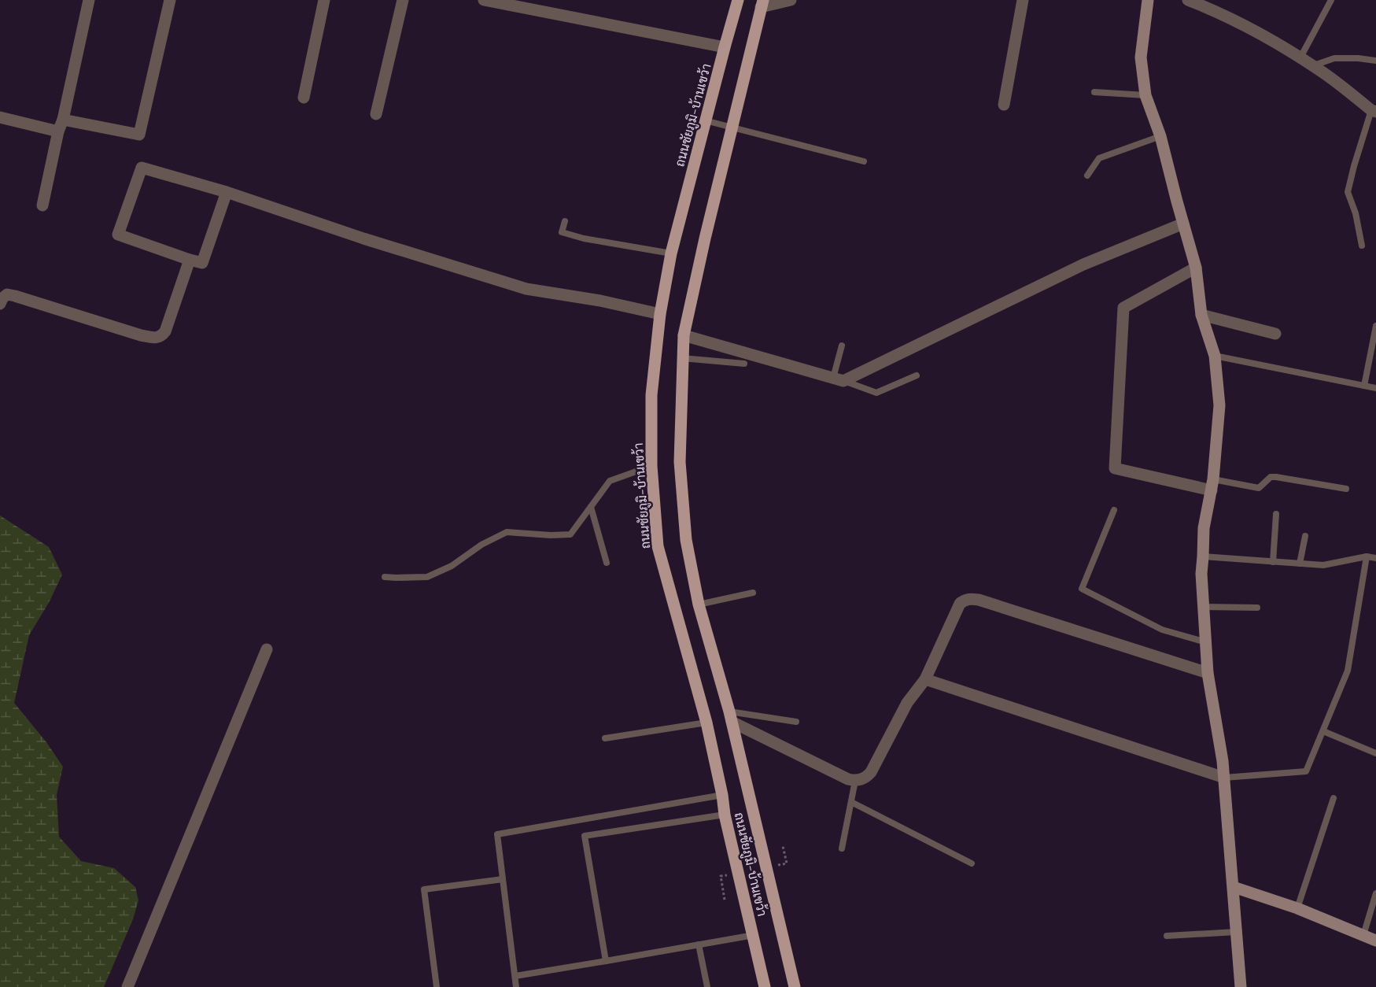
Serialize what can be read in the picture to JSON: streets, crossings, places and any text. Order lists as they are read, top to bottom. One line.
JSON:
{"streets":{"main road":["ถนนชัยภูมิ-บ้านเขว้า"]}}
